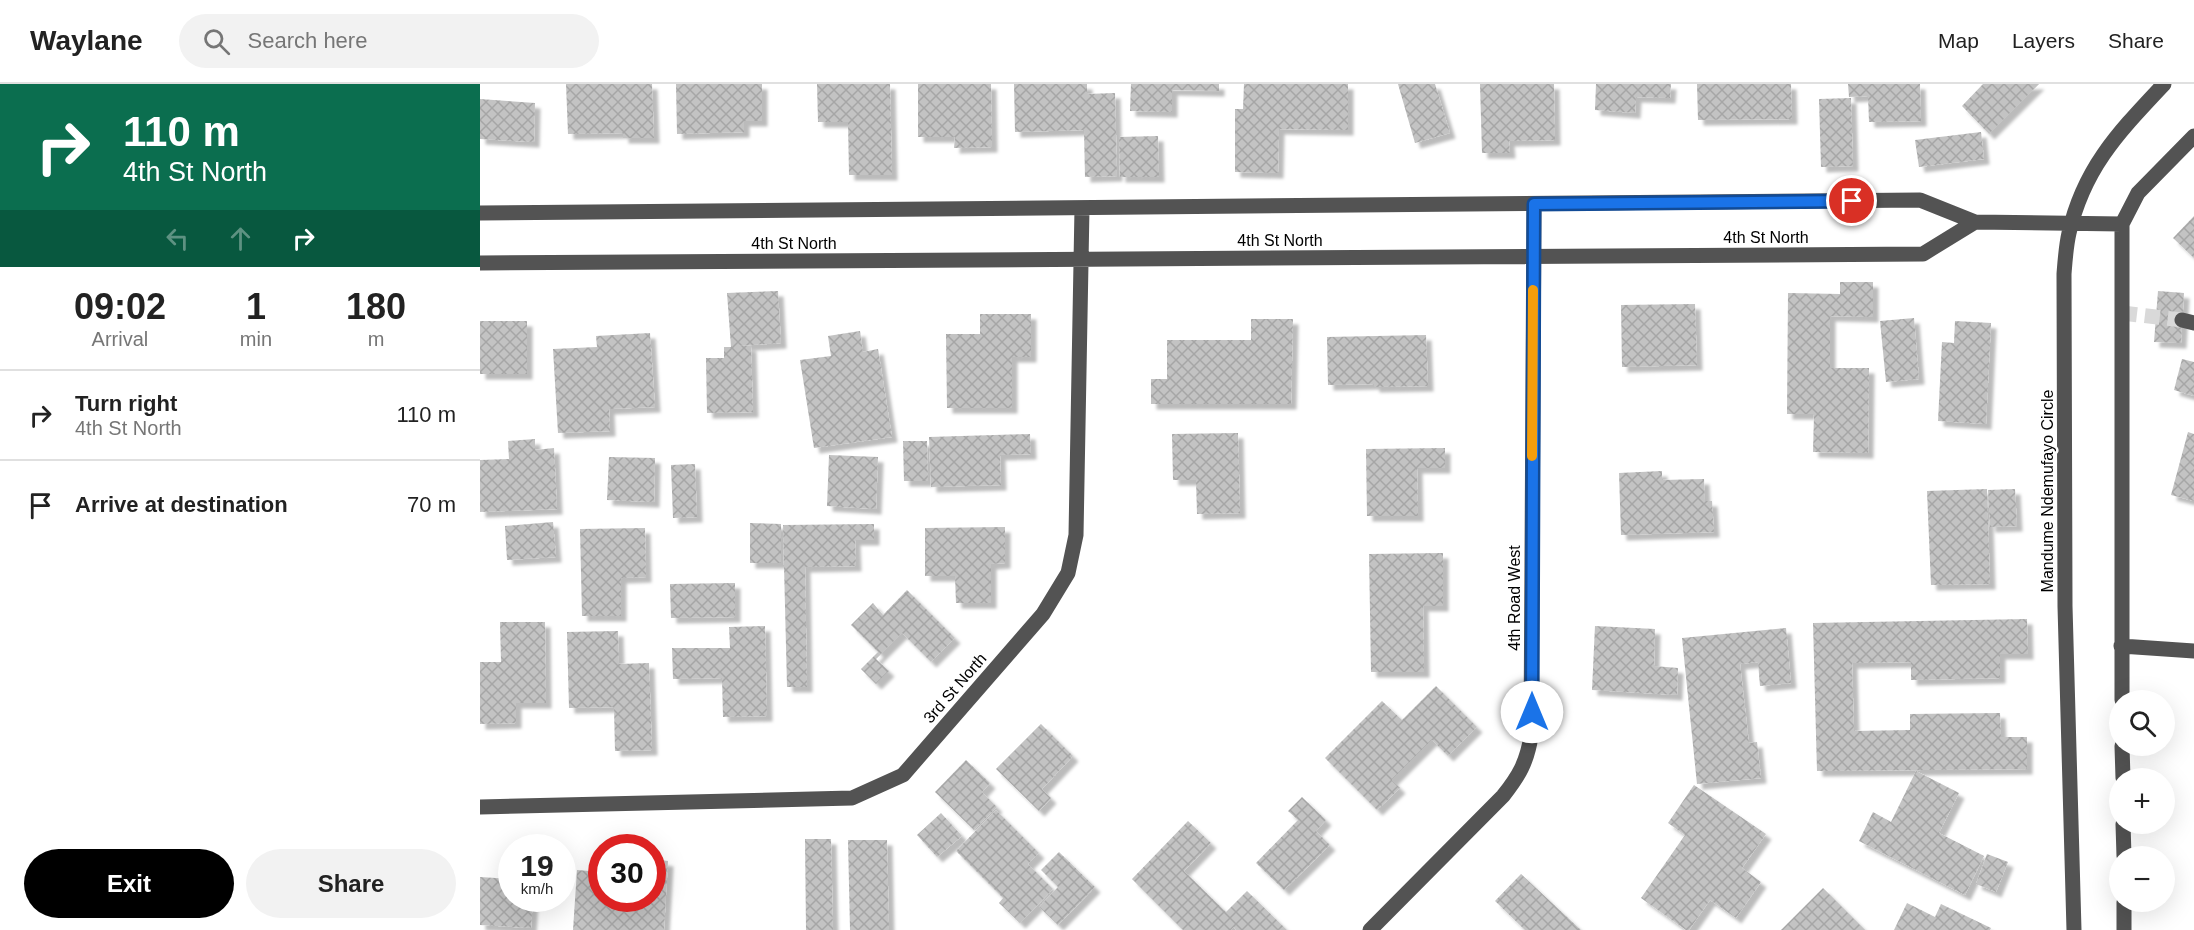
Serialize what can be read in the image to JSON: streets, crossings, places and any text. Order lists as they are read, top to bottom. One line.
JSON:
{"streets":{"street":["4th St North","Mandume Ndemufayo Circle","4th Road West","3rd St North"]},"crossings":[["4th St North","4th Road West"],["4th St North","3rd St North"]],"page":{"header":"Waylane","search":"Search here","nav":["Map","Layers","Share"],"turn":["110 m","4th St North"],"eta":["09:02","Arrival","1","min","180","m"],"list":[{"name":"Turn right","note":"4th St North","value":"110 m"},{"name":"Arrive at destination","value":"70 m"}],"map_buttons":["+","−"],"speed":"19 km/h","limit":"30","buttons":["Exit","Share"]}}
